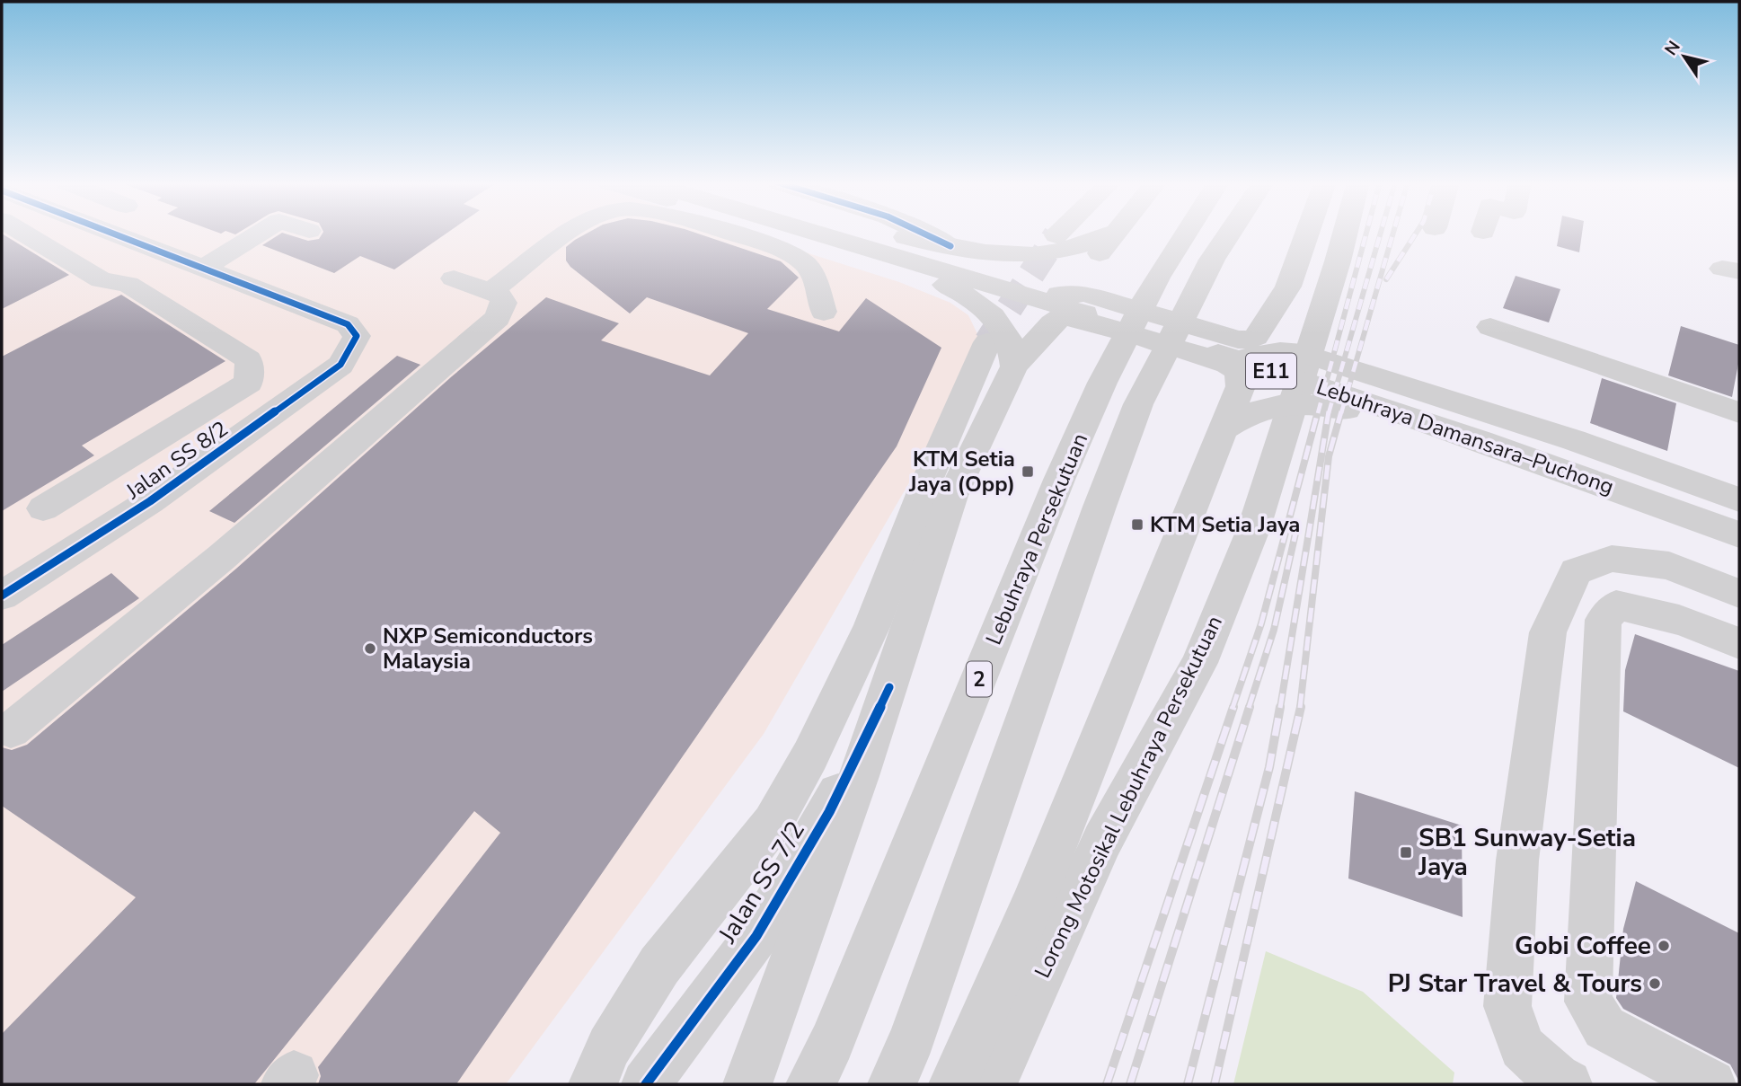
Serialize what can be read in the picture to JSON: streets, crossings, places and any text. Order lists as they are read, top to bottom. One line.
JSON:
{"streets":{"main road":["E11","Lebuhraya Damansara–Puchong","Jalan SS 8/2","Lebuhraya Persekutuan","2","Lorong Motosikal Lebuhraya Persekutuan","Jalan SS 7/2"]},"places":{"transit":["KTM Setia Jaya (Opp)","KTM Setia Jaya","SB1 Sunway-Setia Jaya"],"other":["NXP Semiconductors Malaysia","Gobi Coffee","PJ Star Travel & Tours"]},"north":"top left"}
